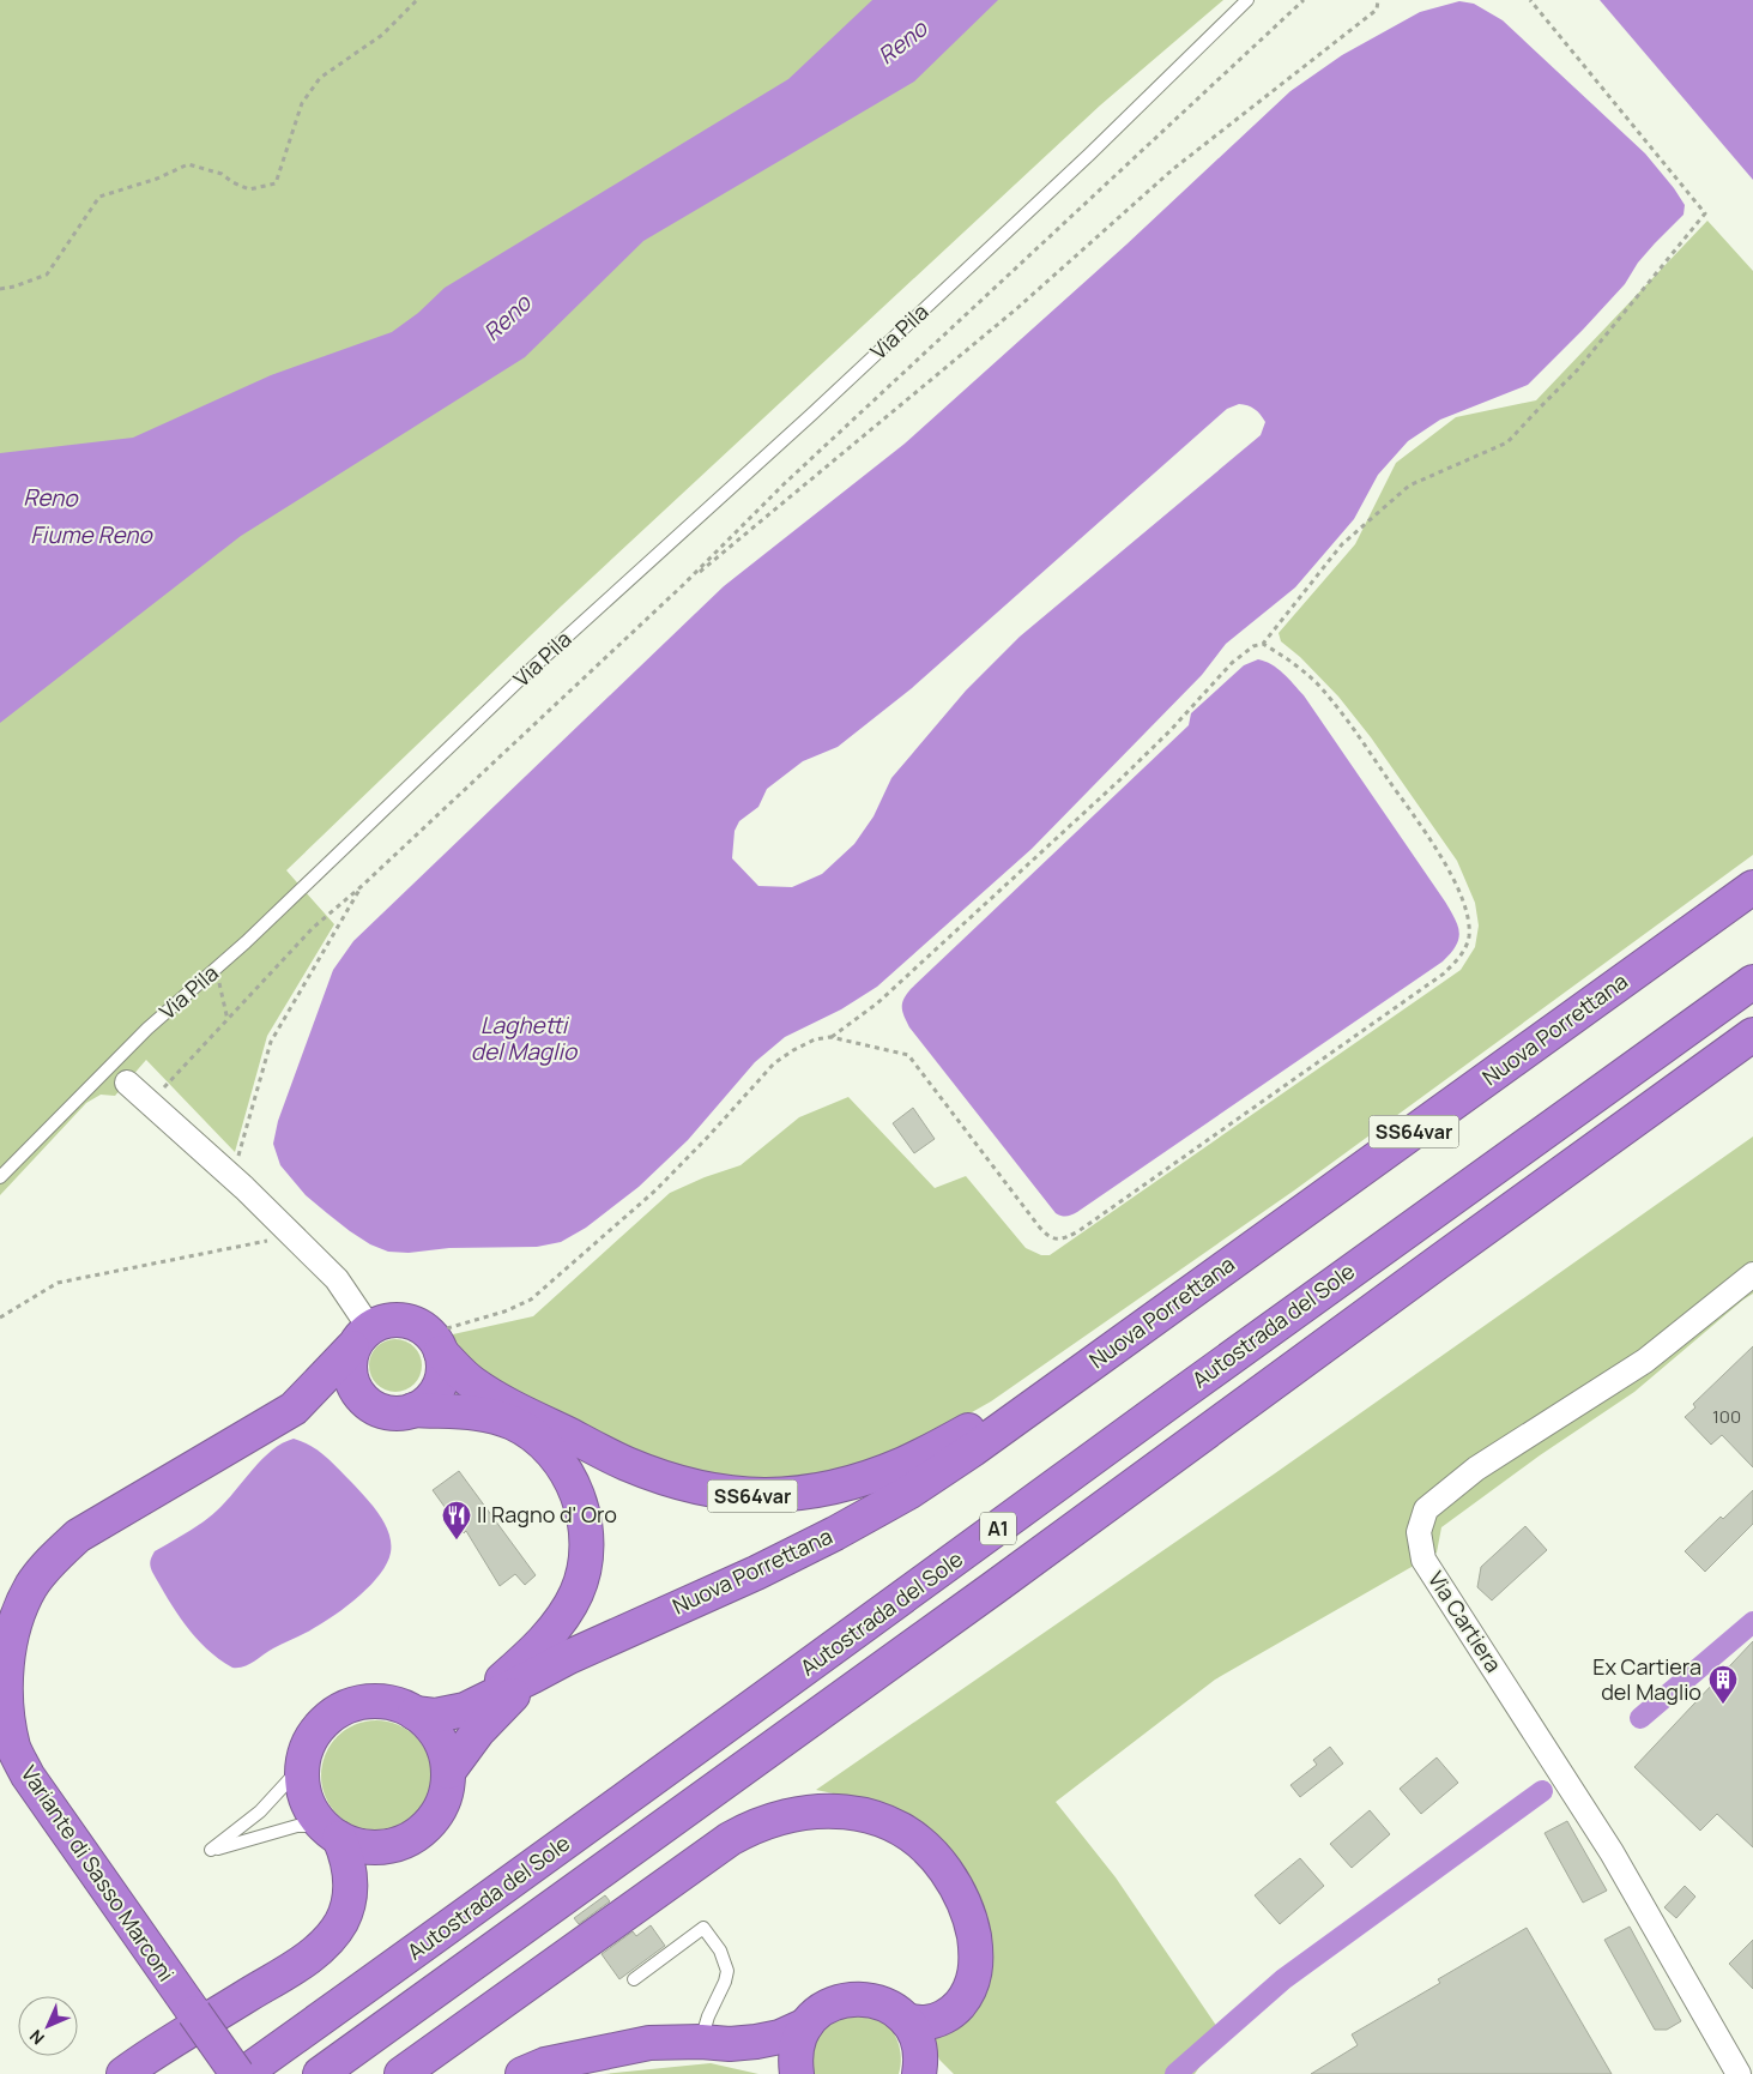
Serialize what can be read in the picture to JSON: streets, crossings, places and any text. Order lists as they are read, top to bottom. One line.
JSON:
{"streets":{"highway":["Nuova Porrettana","SS64var","Autostrada del Sole","A1","Variante di Sasso Marconi"],"street":["Via Cartiera"],"lane":["Via Pila"]},"crossings":[["Nuova Porrettana","SS64var"],["SS64var","Variante di Sasso Marconi"]],"water":["Reno","Fiume Reno","Laghetti del Maglio"],"places":{"restaurant":["Il Ragno d' Oro"],"building":["Ex Cartiera del Maglio"]},"house_numbers":["100"],"north":"bottom left"}
